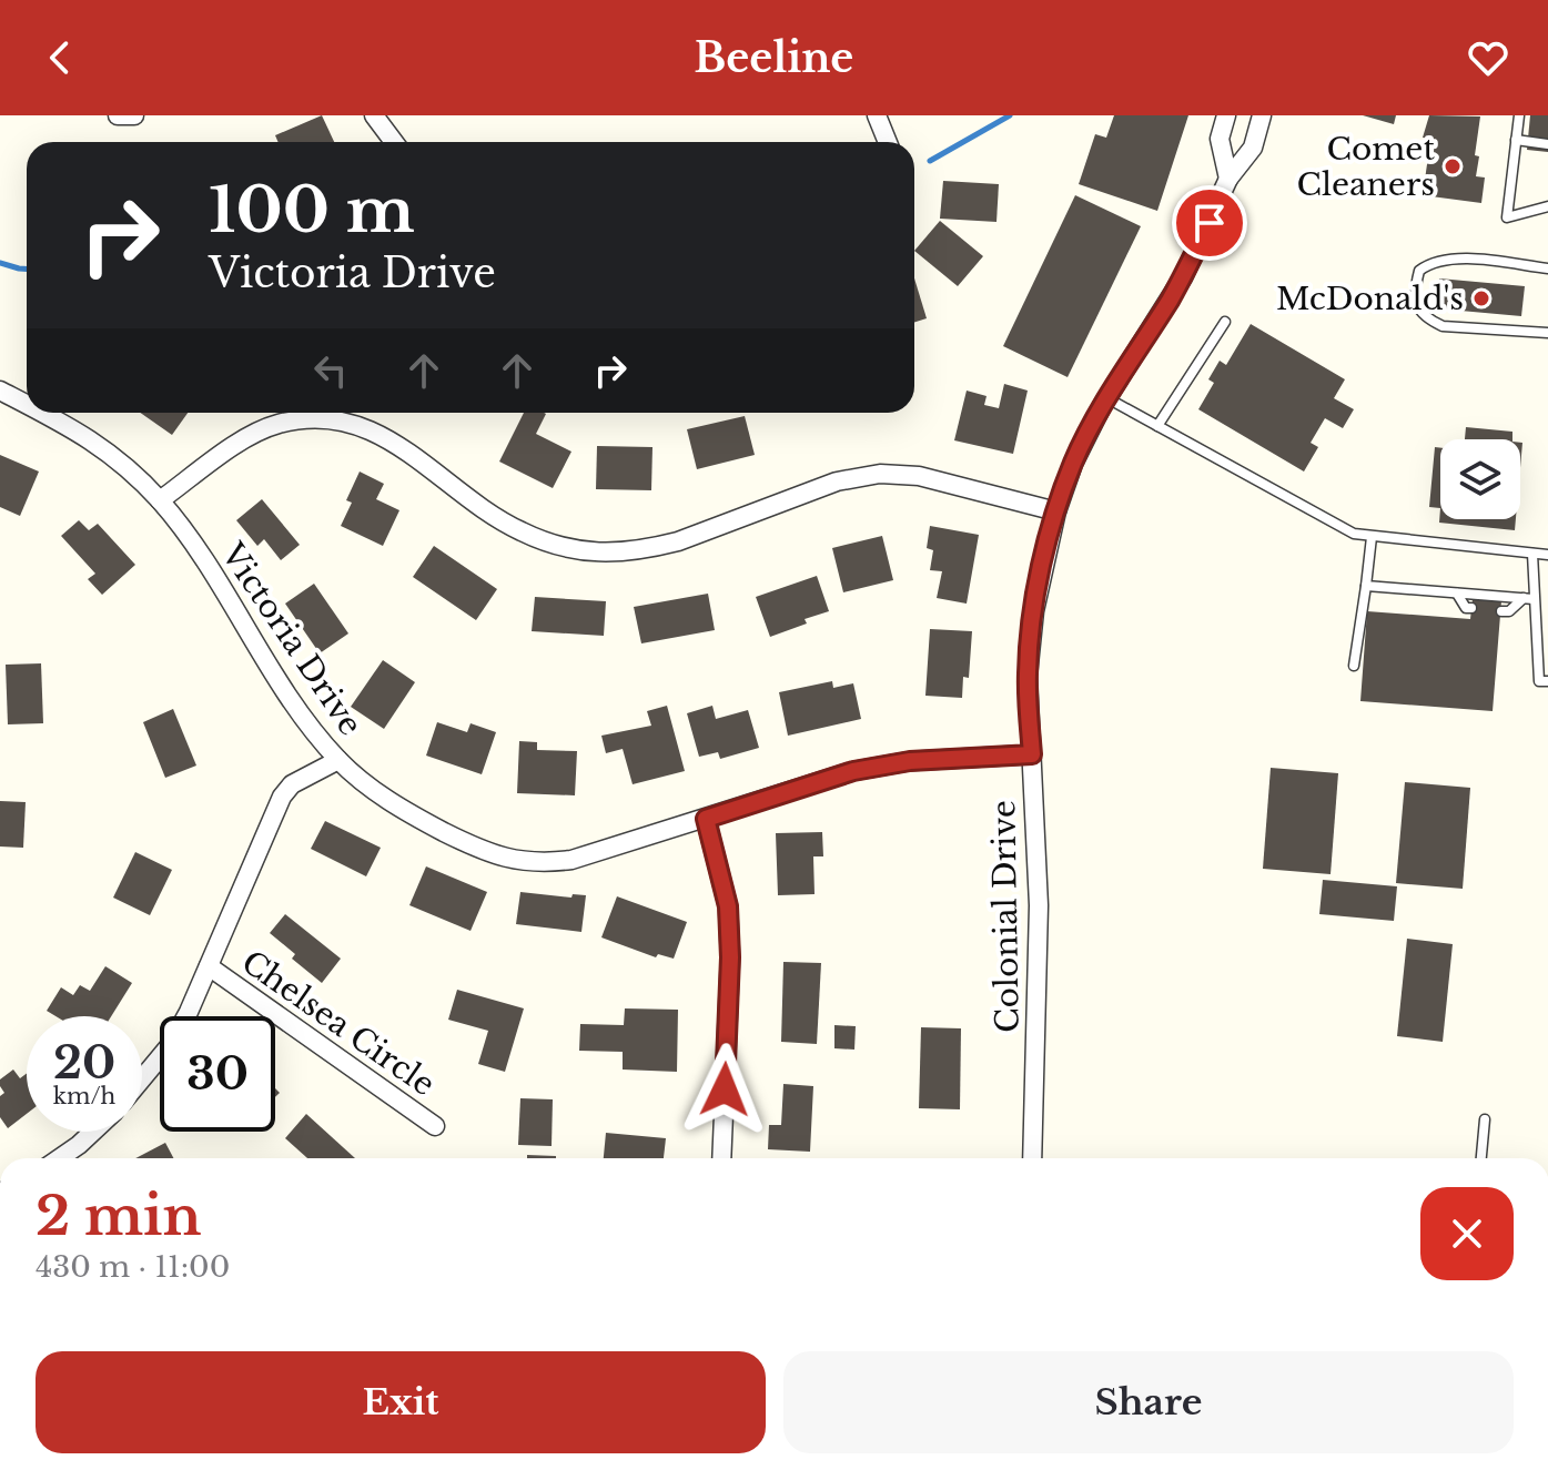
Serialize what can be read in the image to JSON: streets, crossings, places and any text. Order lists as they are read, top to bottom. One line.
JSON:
{"streets":{"street":["Victoria Drive","Colonial Drive","Chelsea Circle"]},"crossings":[["Victoria Drive","Colonial Drive"]],"places":["Comet Cleaners","McDonald's"],"page":{"header":"Beeline","turn":["100 m","Victoria Drive"],"speed":"20 km/h","limit":"30","heading":["2 min","430 m · 11:00"],"buttons":["Exit","Share"]}}
